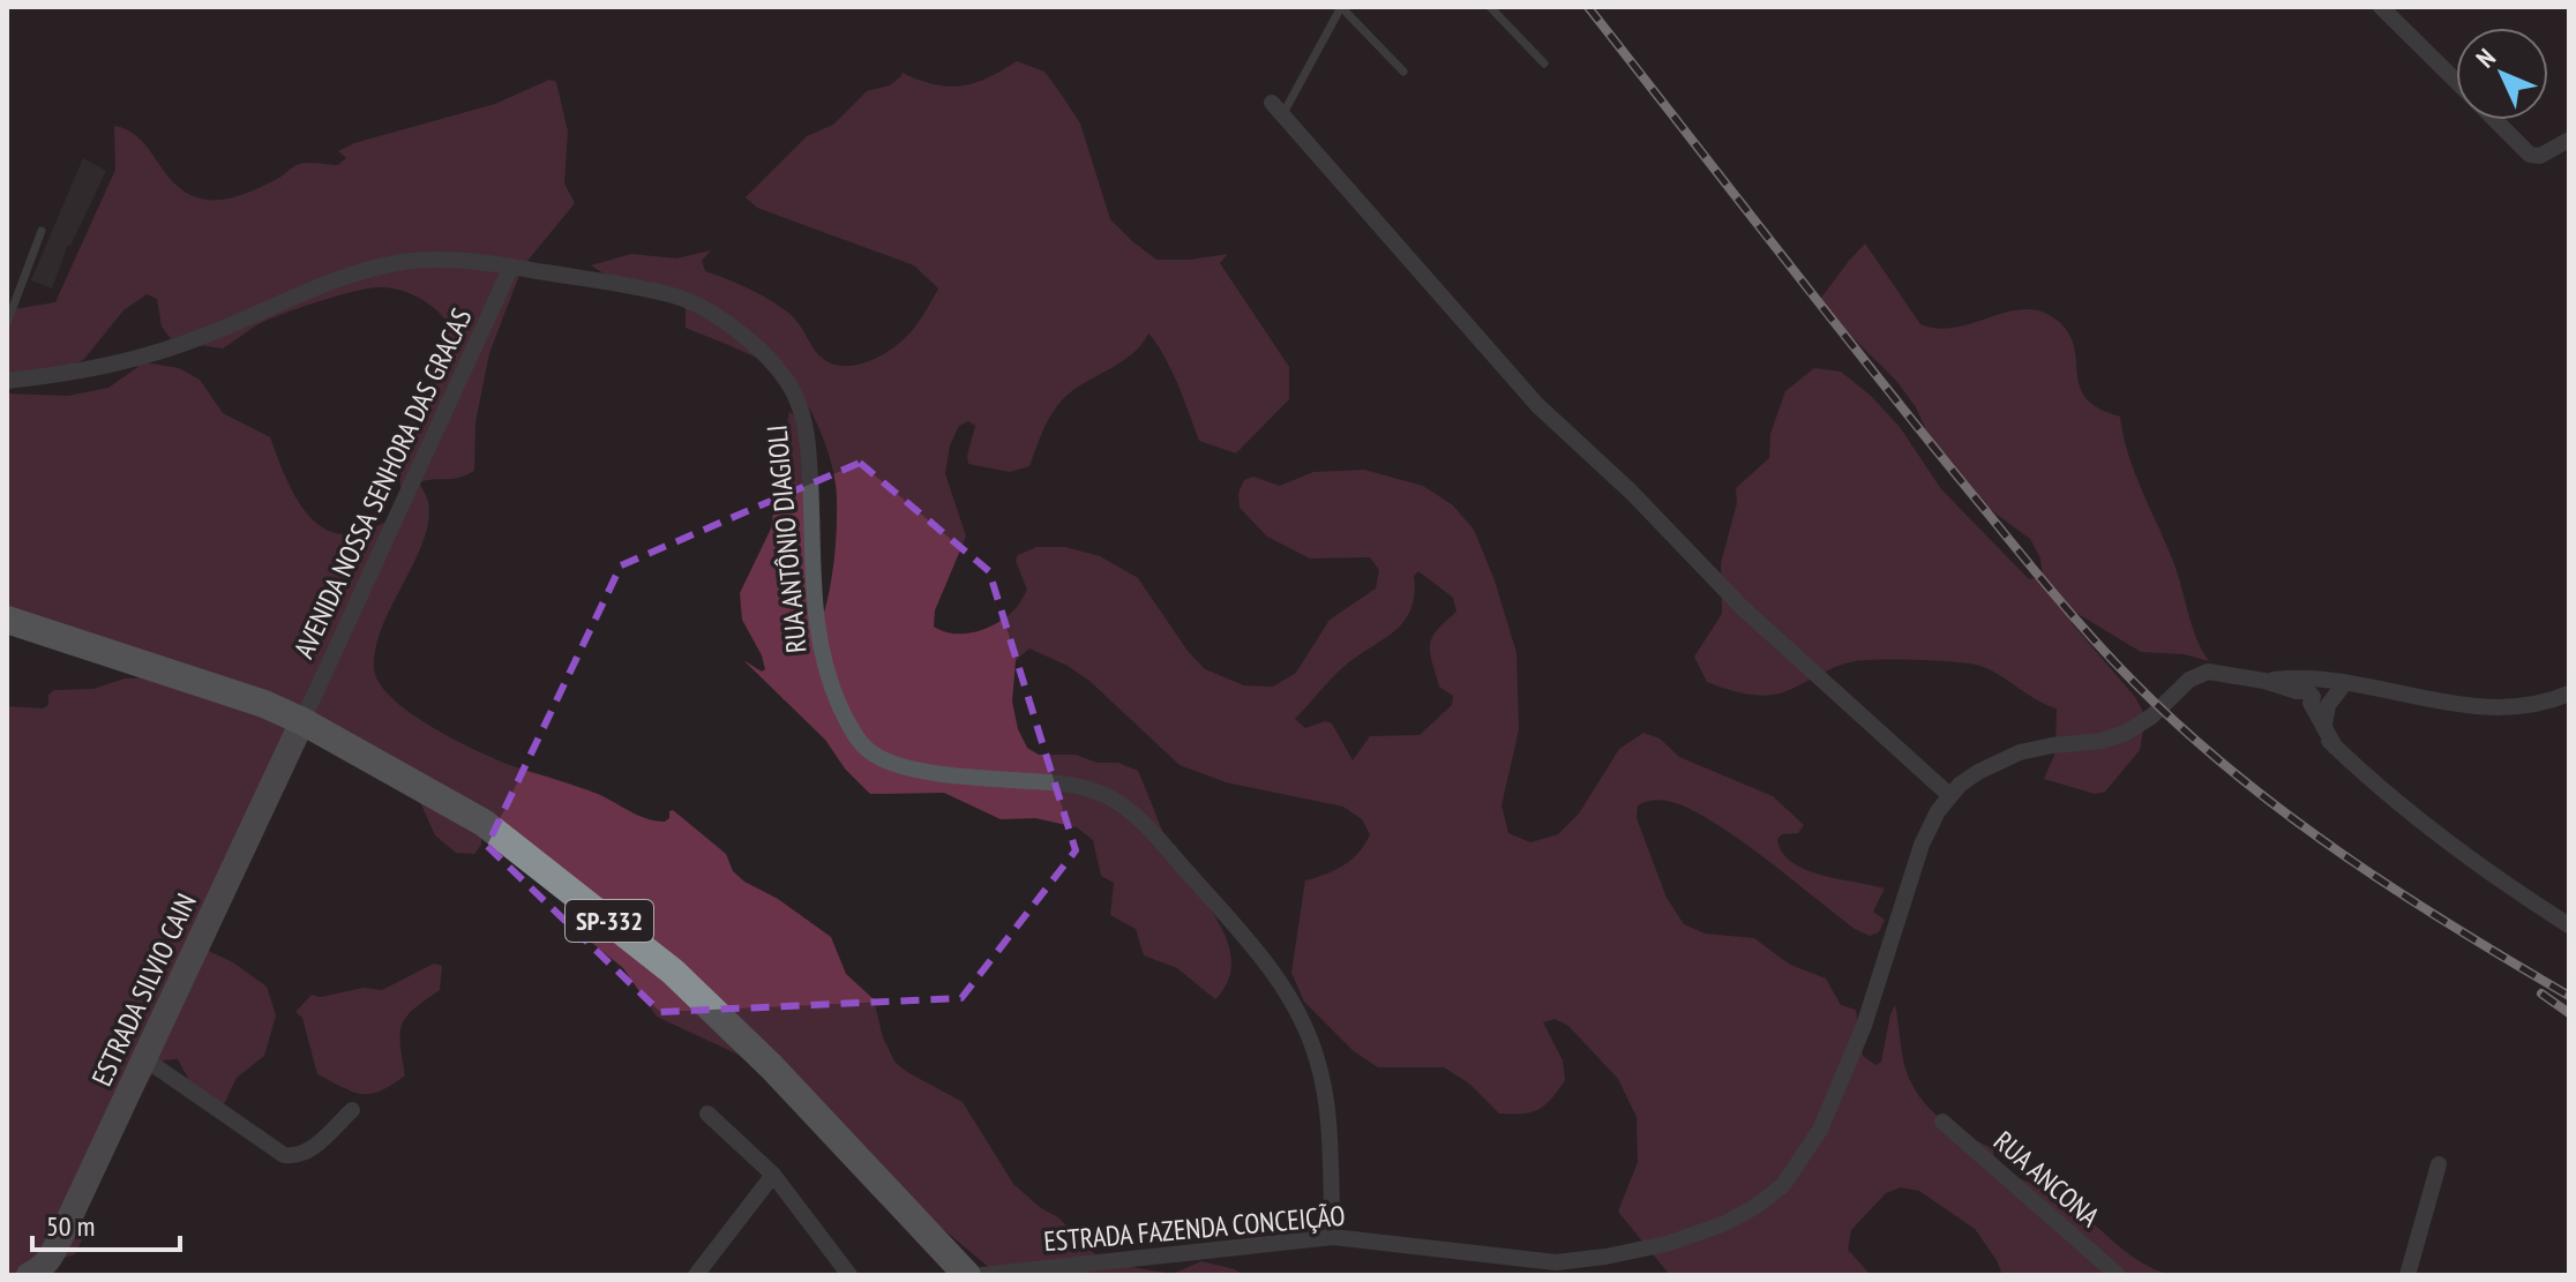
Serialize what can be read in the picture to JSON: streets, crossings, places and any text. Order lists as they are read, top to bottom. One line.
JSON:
{"streets":{"main road":["SP-332"],"street":["AVENIDA NOSSA SENHORA DAS GRACAS","RUA ANTÔNIO DIAGIOLI","ESTRADA SILVIO CAIN","RUA ANCONA","ESTRADA FAZENDA CONCEIÇÃO"]},"crossings":[["AVENIDA NOSSA SENHORA DAS GRACAS","RUA ANTÔNIO DIAGIOLI"],["AVENIDA NOSSA SENHORA DAS GRACAS","SP-332"],["AVENIDA NOSSA SENHORA DAS GRACAS","ESTRADA SILVIO CAIN"],["RUA ANTÔNIO DIAGIOLI","ESTRADA FAZENDA CONCEIÇÃO"],["SP-332","ESTRADA SILVIO CAIN"]],"scale_bar":"50 m","north":"top left"}
